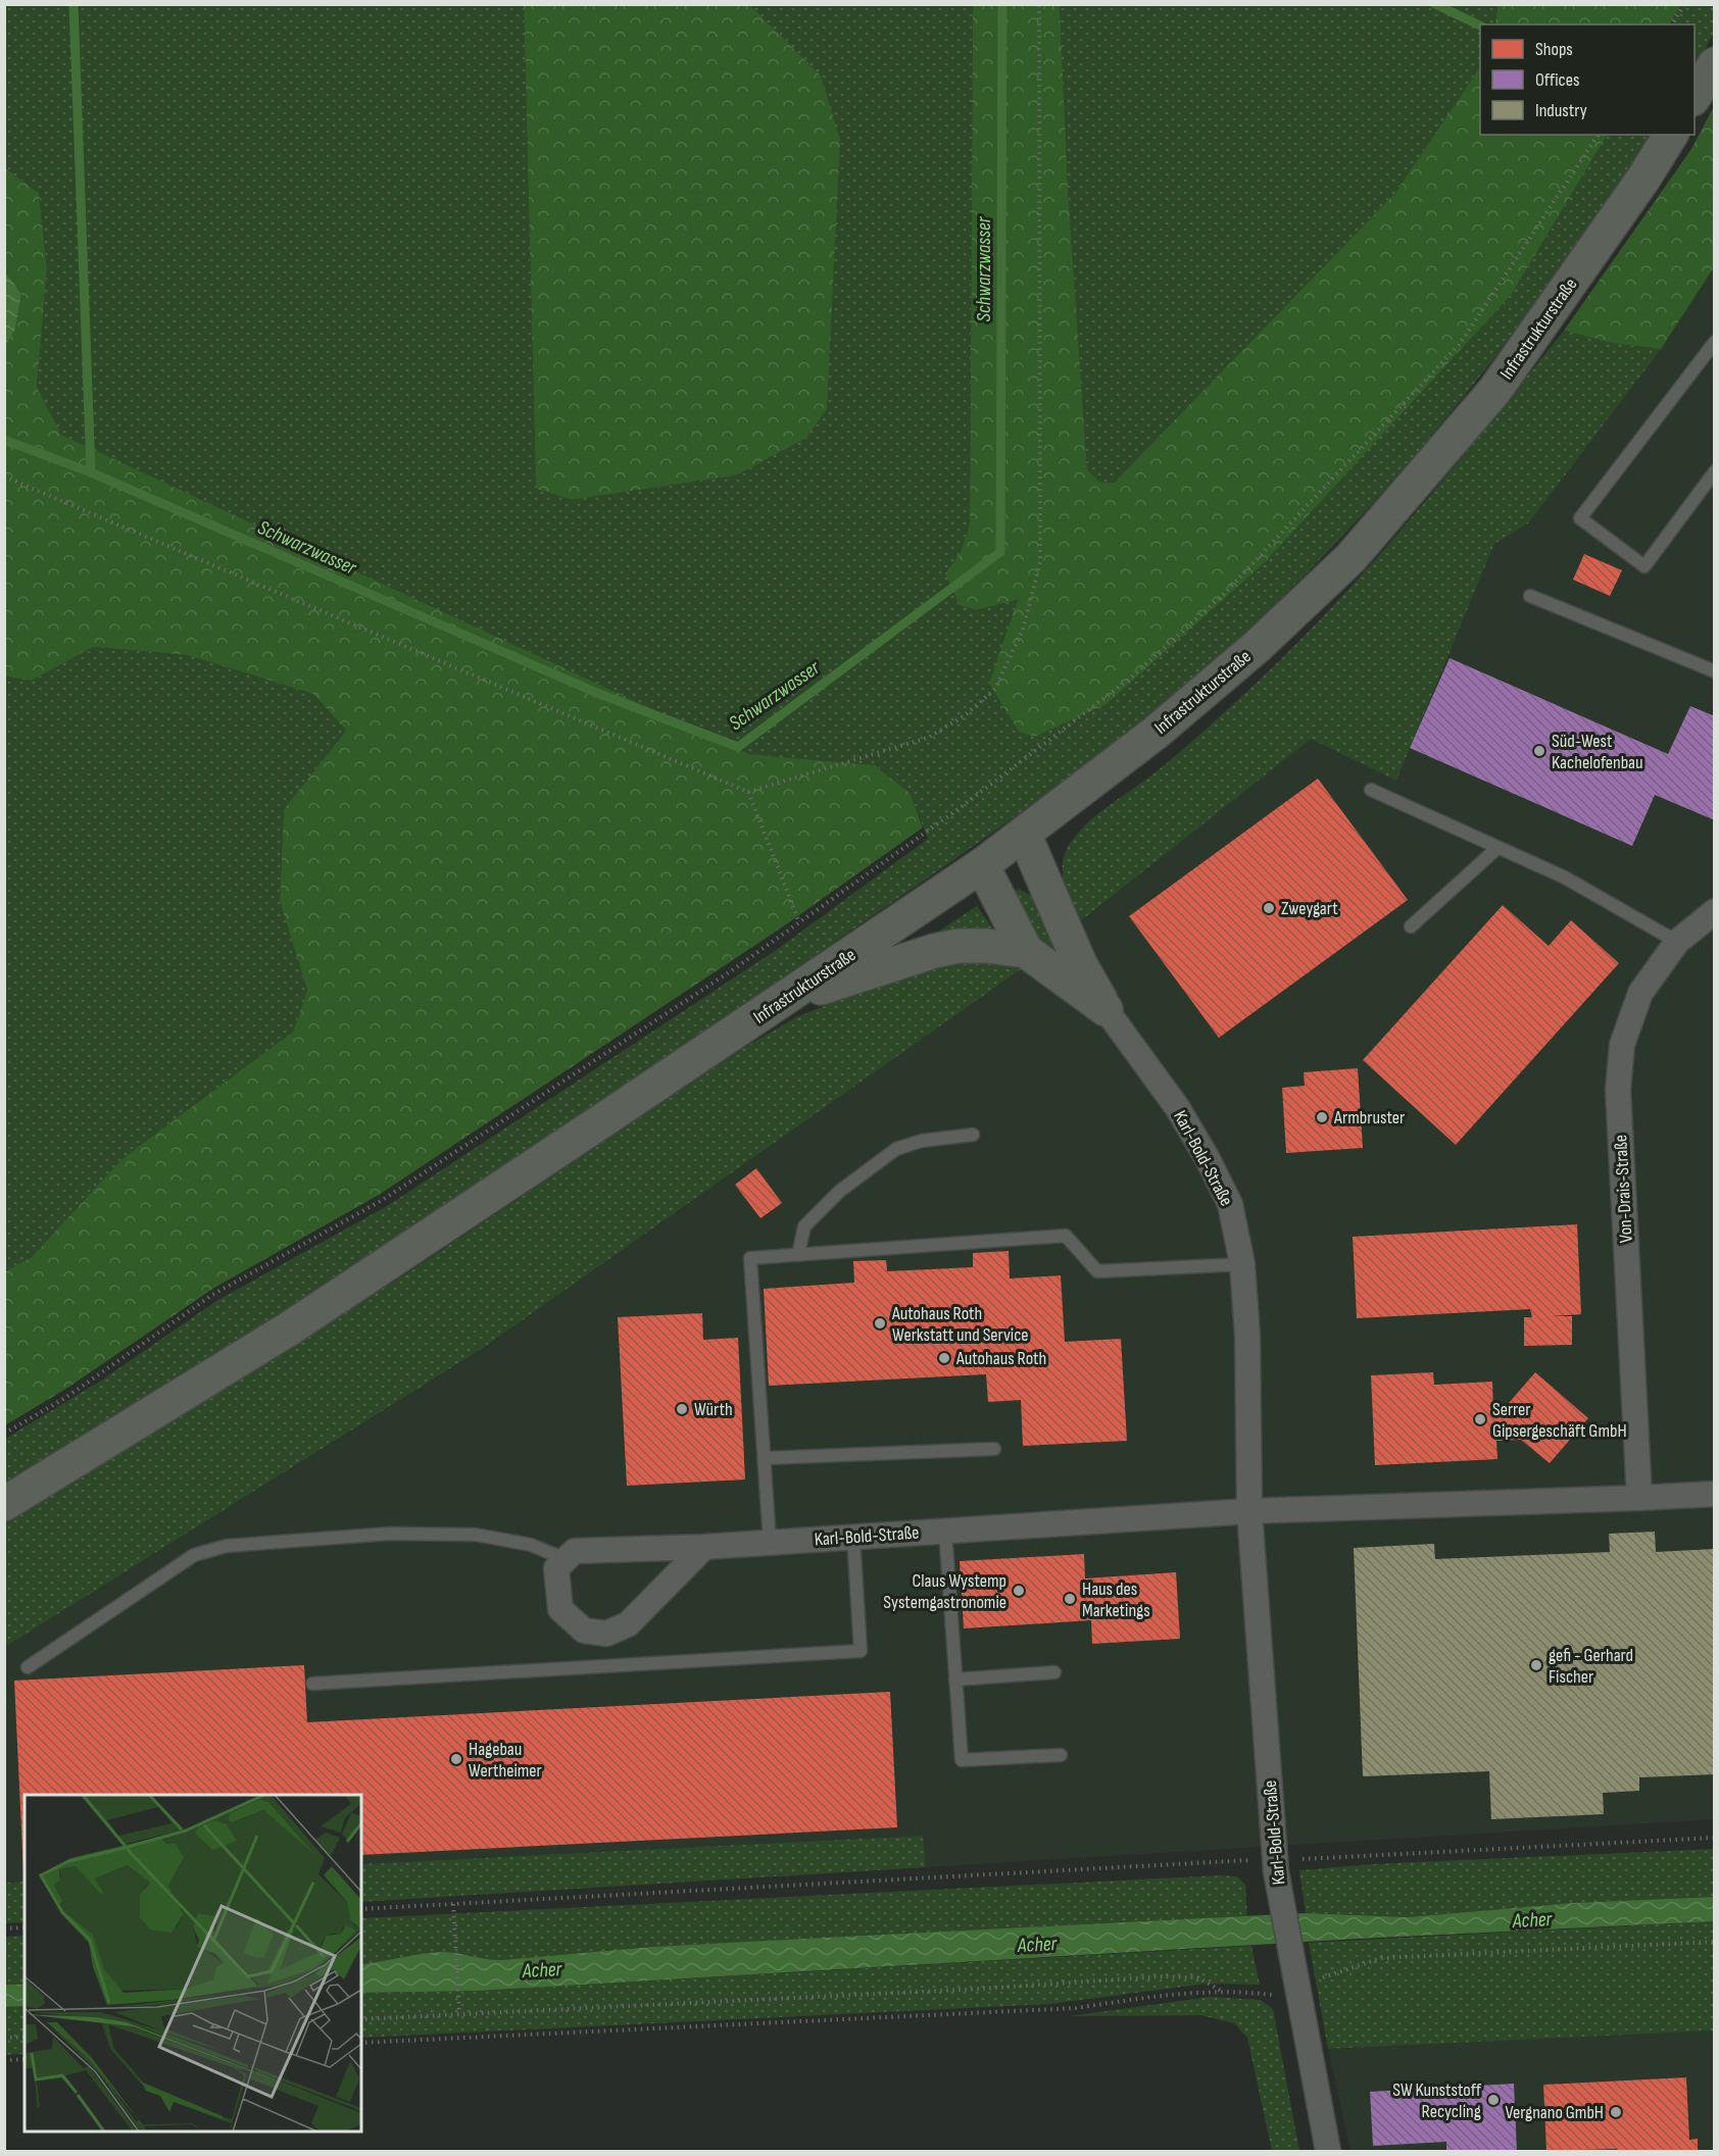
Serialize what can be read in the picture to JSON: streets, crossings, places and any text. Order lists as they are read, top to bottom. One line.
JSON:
{"streets":{"street":["Infrastrukturstraße","Karl-Bold-Straße","Von-Drais-Straße"]},"water":["Schwarzwasser","Acher"],"places":["Süd-West Kachelofenbau","Zweygart","Armbruster","Autohaus Roth Werkstatt und Service","Autohaus Roth","Würth","Serrer Gipsergeschäft GmbH","Claus Wystemp Systemgastronomie","Haus des Marketings","gefi - Gerhard Fischer","Hagebau Wertheimer","SW Kunststoff Recycling","Vergnano GmbH"],"legend":["Shops","Offices","Industry"]}
